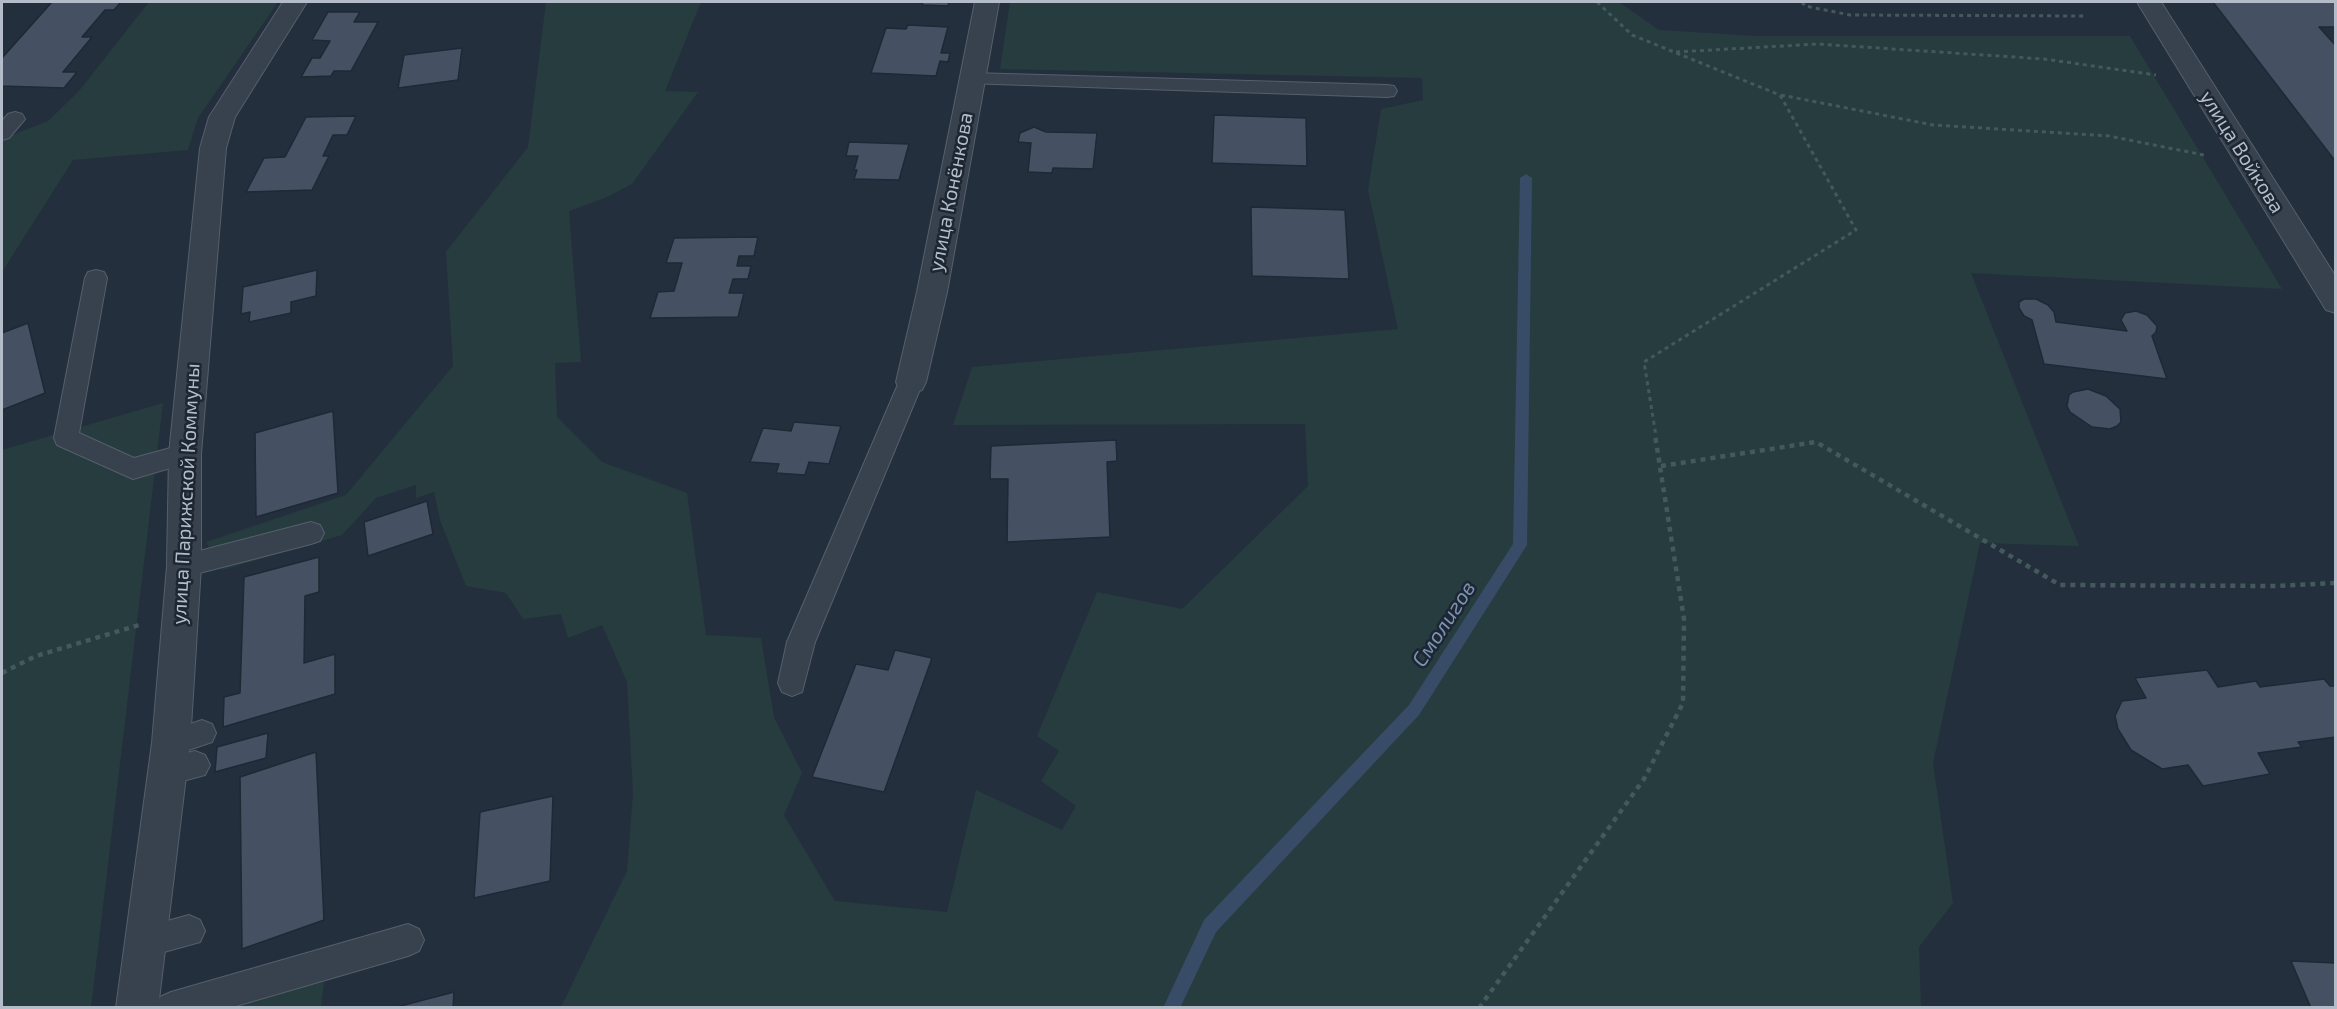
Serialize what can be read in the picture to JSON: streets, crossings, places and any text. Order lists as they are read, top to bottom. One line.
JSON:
{"streets":{"street":["улица Войкова","улица Конёнкова","улица Парижской Коммуны"]},"water":["Смолигов"]}
